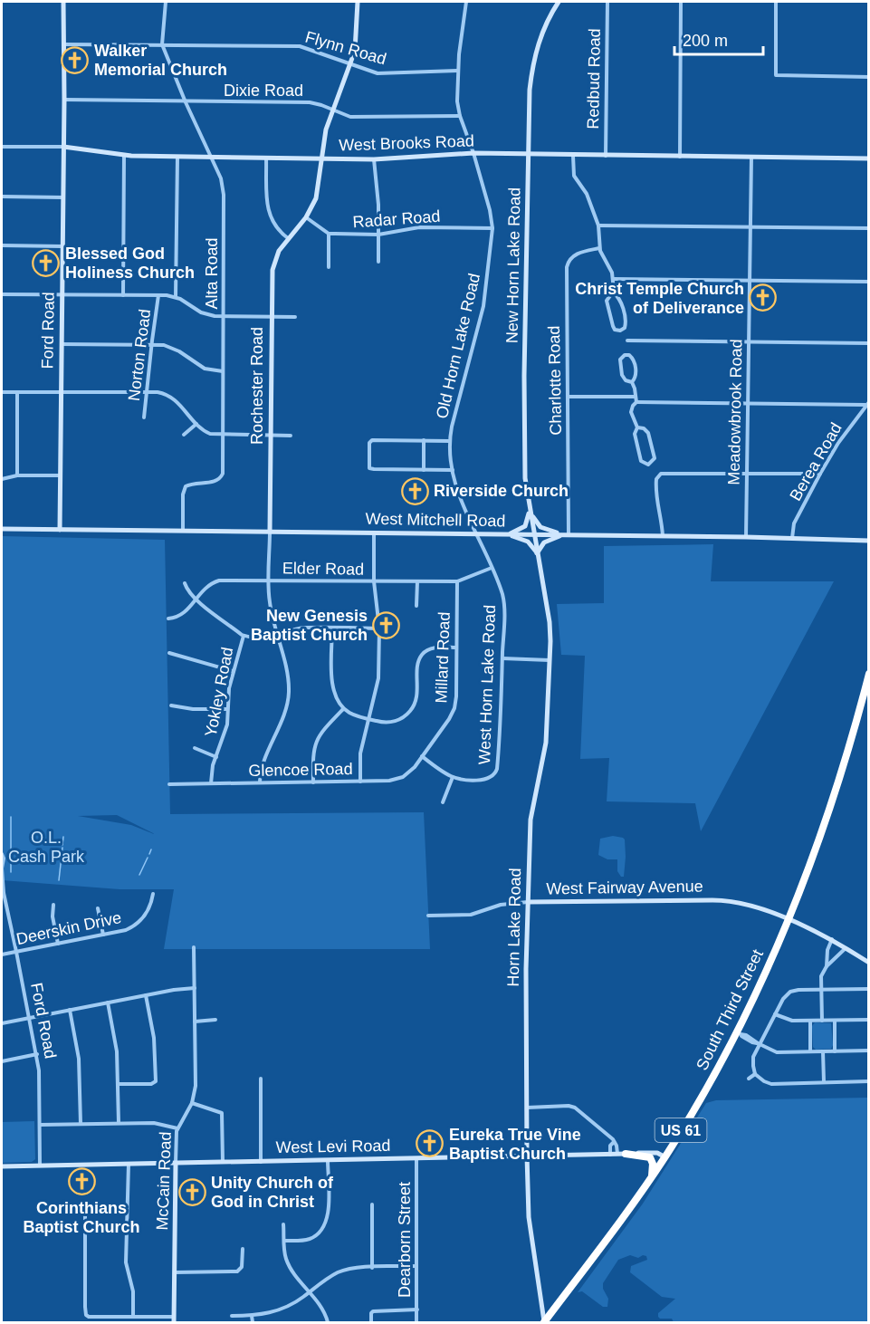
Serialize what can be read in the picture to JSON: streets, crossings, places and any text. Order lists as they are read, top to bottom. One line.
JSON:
{"streets":{"highway":["South Third Street","US 61"],"street":["Flynn Road","Redbud Road","Dixie Road","West Brooks Road","Radar Road","New Horn Lake Road","Alta Road","Ford Road","Old Horn Lake Road","Norton Road","Charlotte Road","Rochester Road","Meadowbrook Road","Berea Road","West Mitchell Road","Elder Road","Millard Road","West Horn Lake Road","Yokley Road","Glencoe Road","West Fairway Avenue","Horn Lake Road","Deerskin Drive","West Levi Road","McCain Road","Dearborn Street"]},"crossings":[["Flynn Road","Alta Road"],["Flynn Road","Ford Road"],["Flynn Road","Old Horn Lake Road"],["Flynn Road","Rochester Road"],["Redbud Road","West Brooks Road"],["Dixie Road","Alta Road"],["Dixie Road","Ford Road"],["Dixie Road","Old Horn Lake Road"],["Dixie Road","Rochester Road"],["West Brooks Road","New Horn Lake Road"],["West Brooks Road","Alta Road"],["West Brooks Road","Ford Road"],["West Brooks Road","Old Horn Lake Road"],["West Brooks Road","Rochester Road"],["West Brooks Road","Meadowbrook Road"],["Radar Road","Old Horn Lake Road"],["New Horn Lake Road","West Mitchell Road"],["New Horn Lake Road","Horn Lake Road"],["Alta Road","West Mitchell Road"],["Ford Road","West Mitchell Road"],["Ford Road","Deerskin Drive"],["Ford Road","West Levi Road"],["Old Horn Lake Road","West Mitchell Road"],["Old Horn Lake Road","West Horn Lake Road"],["Charlotte Road","West Mitchell Road"],["Rochester Road","West Mitchell Road"],["Rochester Road","Elder Road"],["Rochester Road","Glencoe Road"],["Meadowbrook Road","West Mitchell Road"],["Berea Road","West Mitchell Road"],["West Mitchell Road","West Horn Lake Road"],["West Mitchell Road","Horn Lake Road"],["Elder Road","Millard Road"],["Elder Road","West Horn Lake Road"],["Millard Road","Glencoe Road"],["Yokley Road","Glencoe Road"],["West Fairway Avenue","Horn Lake Road"],["West Fairway Avenue","South Third Street"],["Horn Lake Road","South Third Street"],["Horn Lake Road","West Levi Road"],["South Third Street","West Levi Road"],["West Levi Road","McCain Road"],["West Levi Road","Dearborn Street"]],"parks":["O.L. Cash Park"],"places":{"church":["Walker Memorial Church","Blessed God Holiness Church","Christ Temple Church of Deliverance","Riverside Church","New Genesis Baptist Church","Eureka True Vine Baptist Church","Corinthians Baptist Church","Unity Church of God in Christ"]},"scale_bar":"200 m"}
